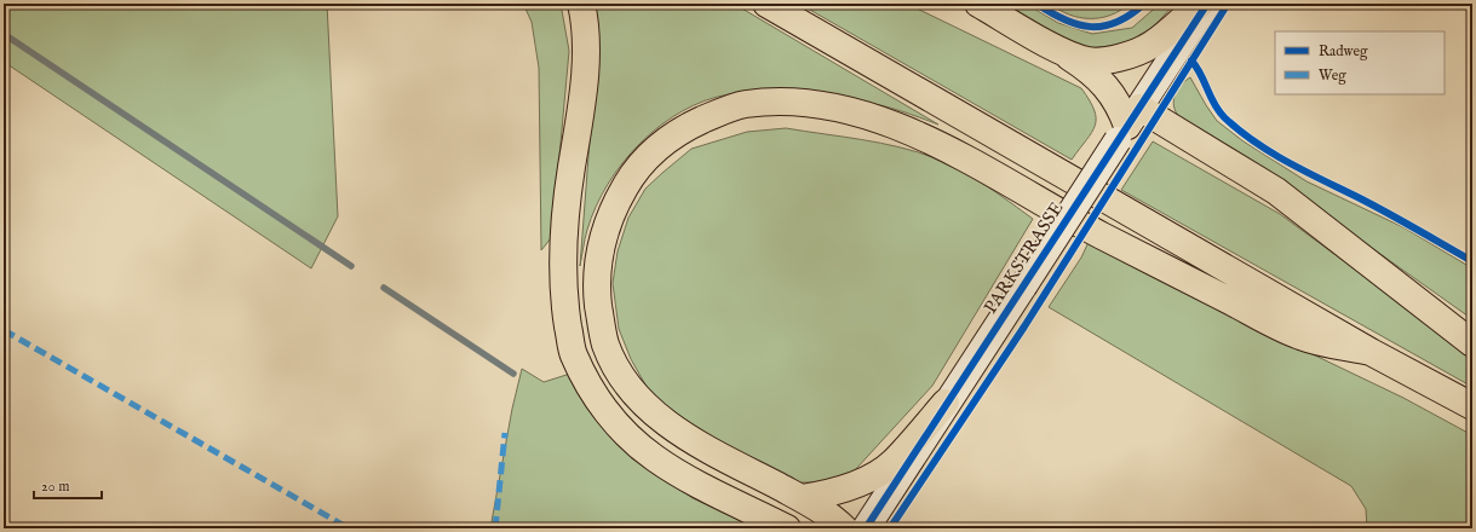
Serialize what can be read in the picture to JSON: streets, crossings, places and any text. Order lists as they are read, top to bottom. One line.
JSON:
{"streets":{"street":["PARKSTRASSE"]},"legend":["Radweg","Weg"],"scale_bar":"20 m"}
